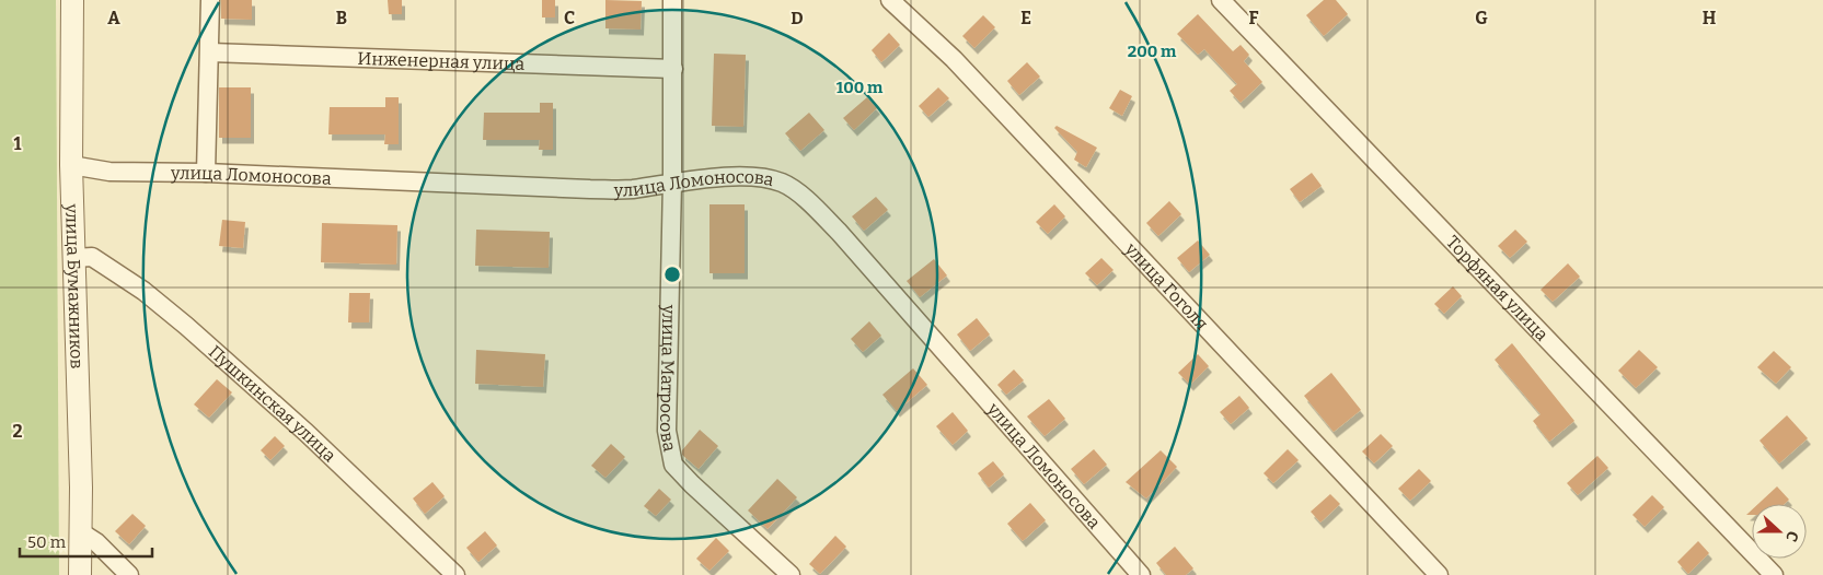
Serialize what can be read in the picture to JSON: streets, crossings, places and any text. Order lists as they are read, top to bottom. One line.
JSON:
{"streets":{"street":["Инженерная улица","улица Ломоносова","улица Гоголя","улица Бумажников","Торфяная улица","улица Матросова","Пушкинская улица"]},"crossings":[["Инженерная улица","улица Матросова"],["улица Ломоносова","улица Бумажников"],["улица Ломоносова","улица Матросова"],["улица Бумажников","Пушкинская улица"]],"scale_bar":"50 m","north":"right","grid":{"columns":["A","B","C","D","E","F","G","H"],"rows":["1","2"]},"rings":["200 m","100 m"]}
